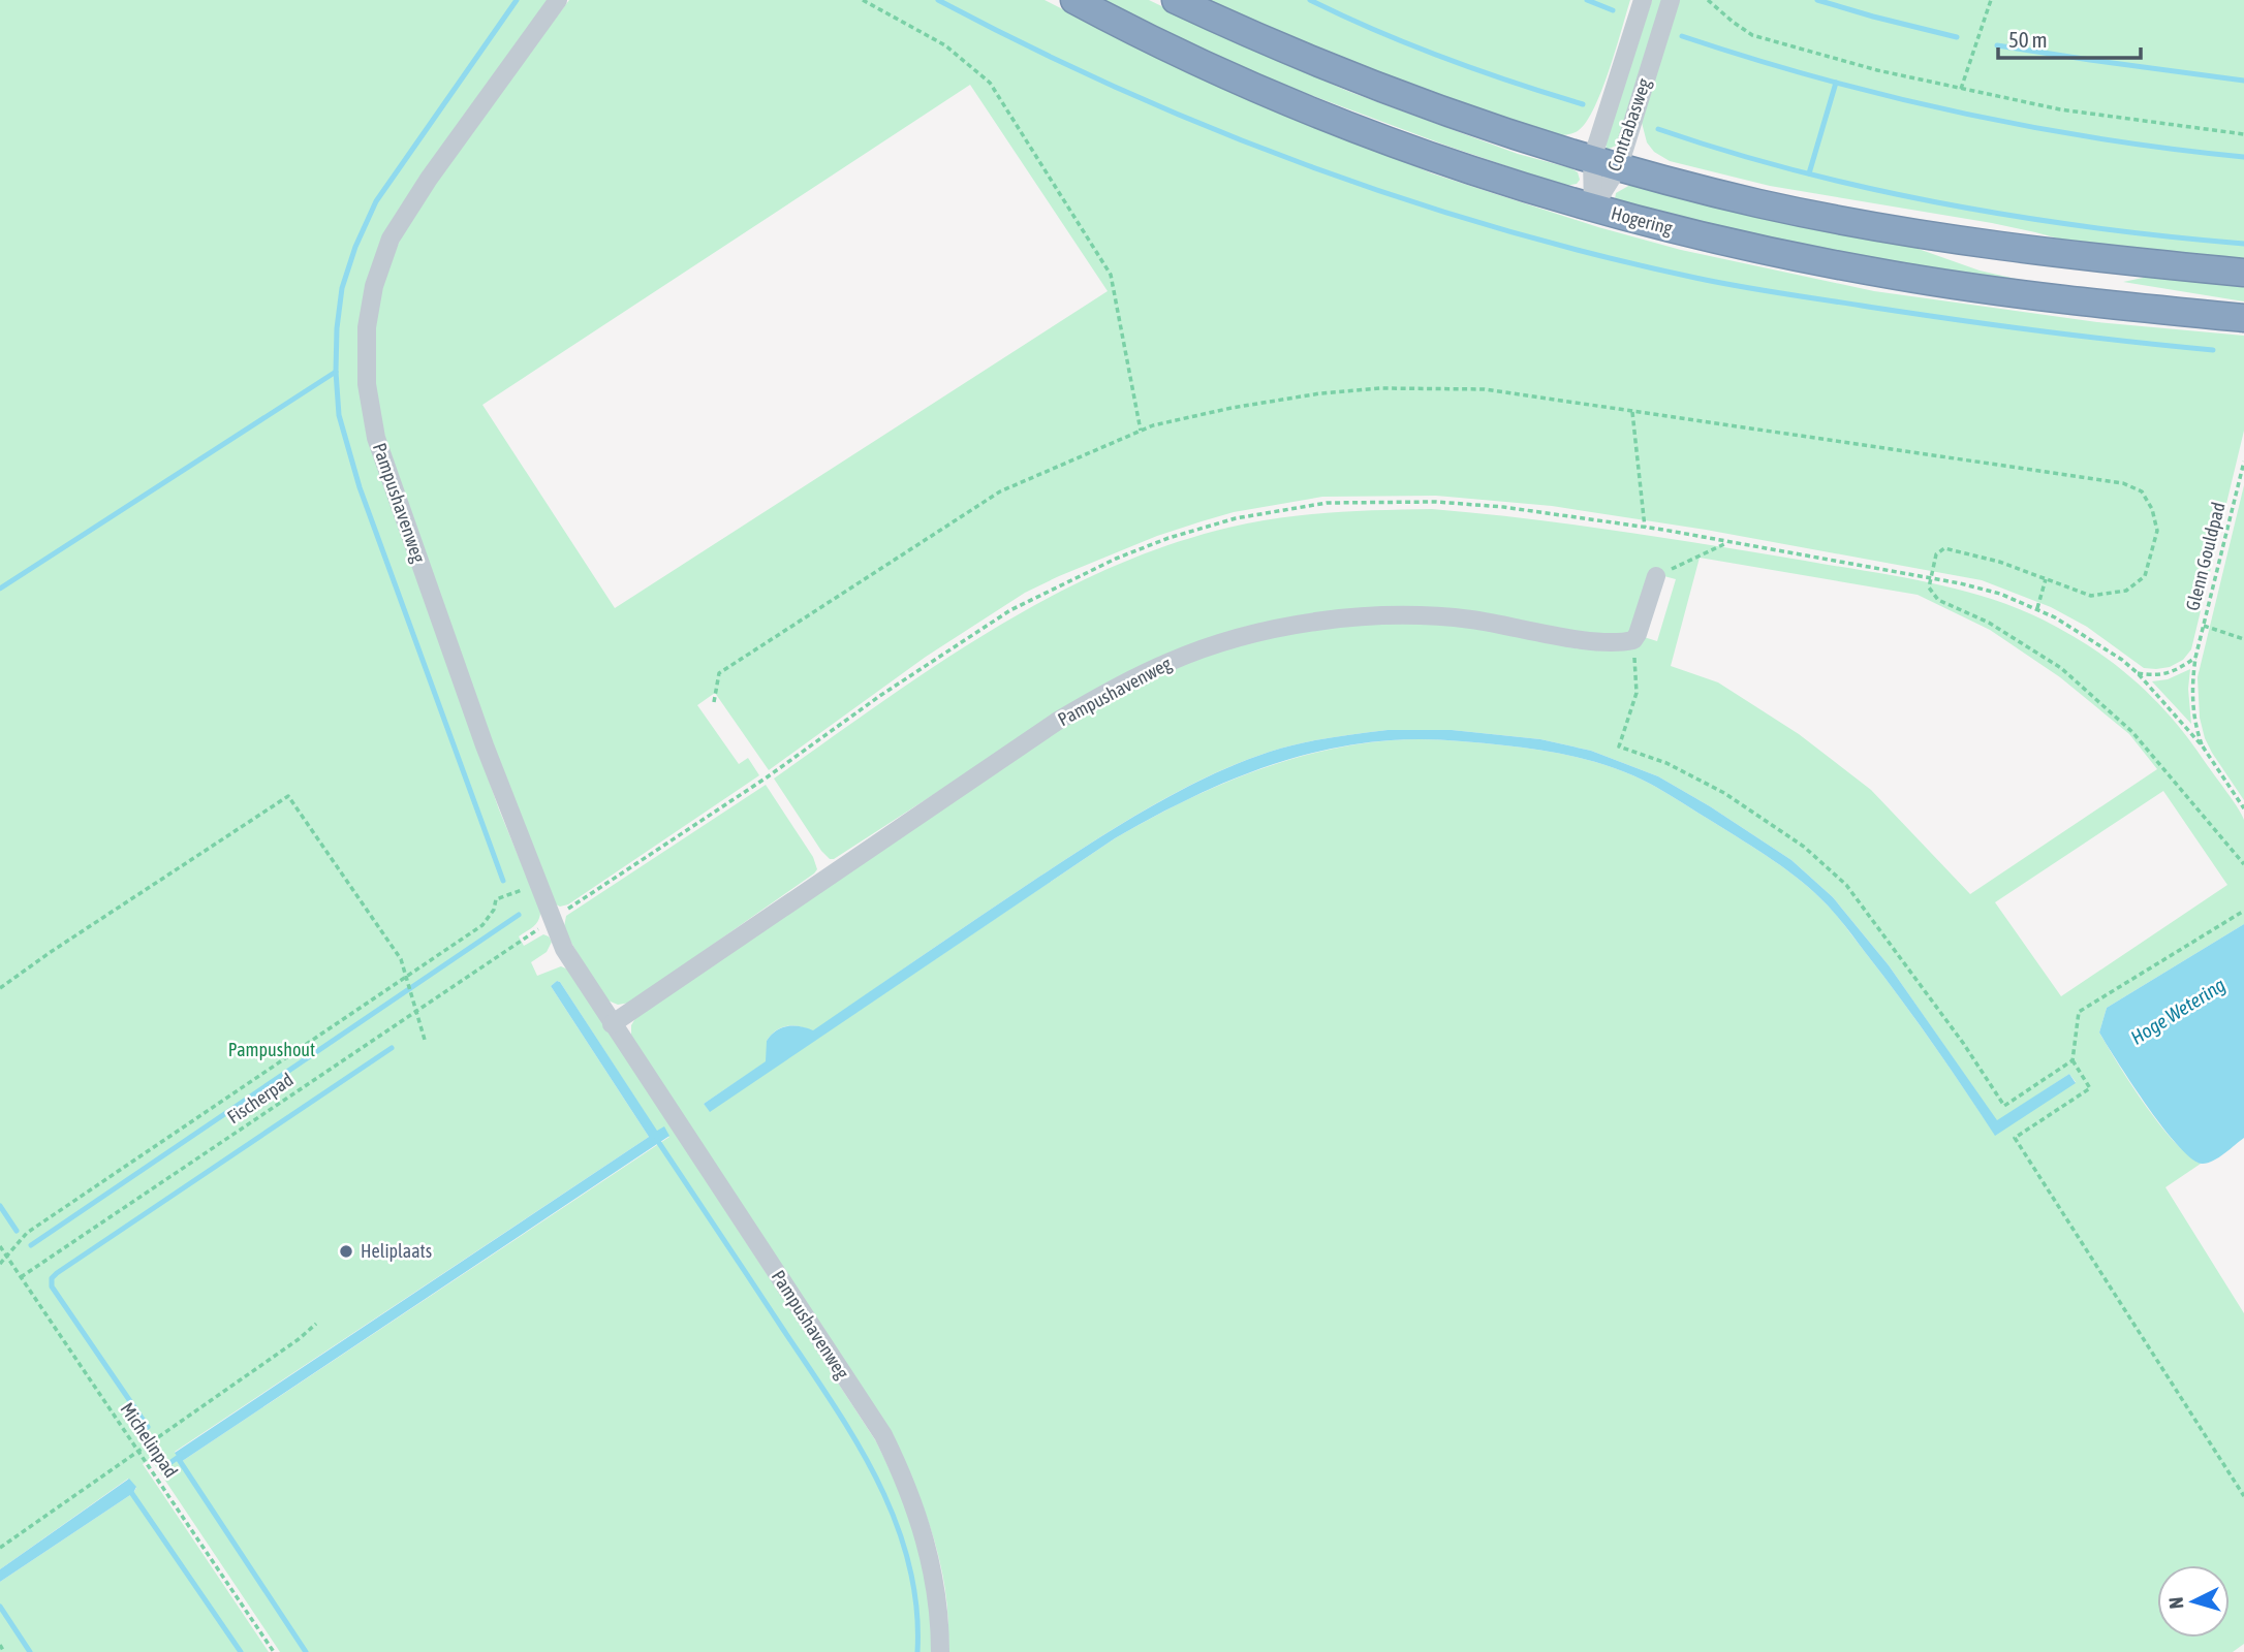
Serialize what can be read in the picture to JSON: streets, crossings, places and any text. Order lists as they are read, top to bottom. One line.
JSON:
{"streets":{"highway":["Hogering"],"street":["Contrabasweg","Pampushavenweg"],"path":["Glenn Gouldpad","Fischerpad","Michelinpad"]},"crossings":[["Contrabasweg","Hogering"],["Pampushavenweg","Fischerpad"],["Fischerpad","Michelinpad"]],"water":["Hoge Wetering"],"parks":["Pampushout"],"places":["Heliplaats"],"scale_bar":"50 m","north":"left"}
